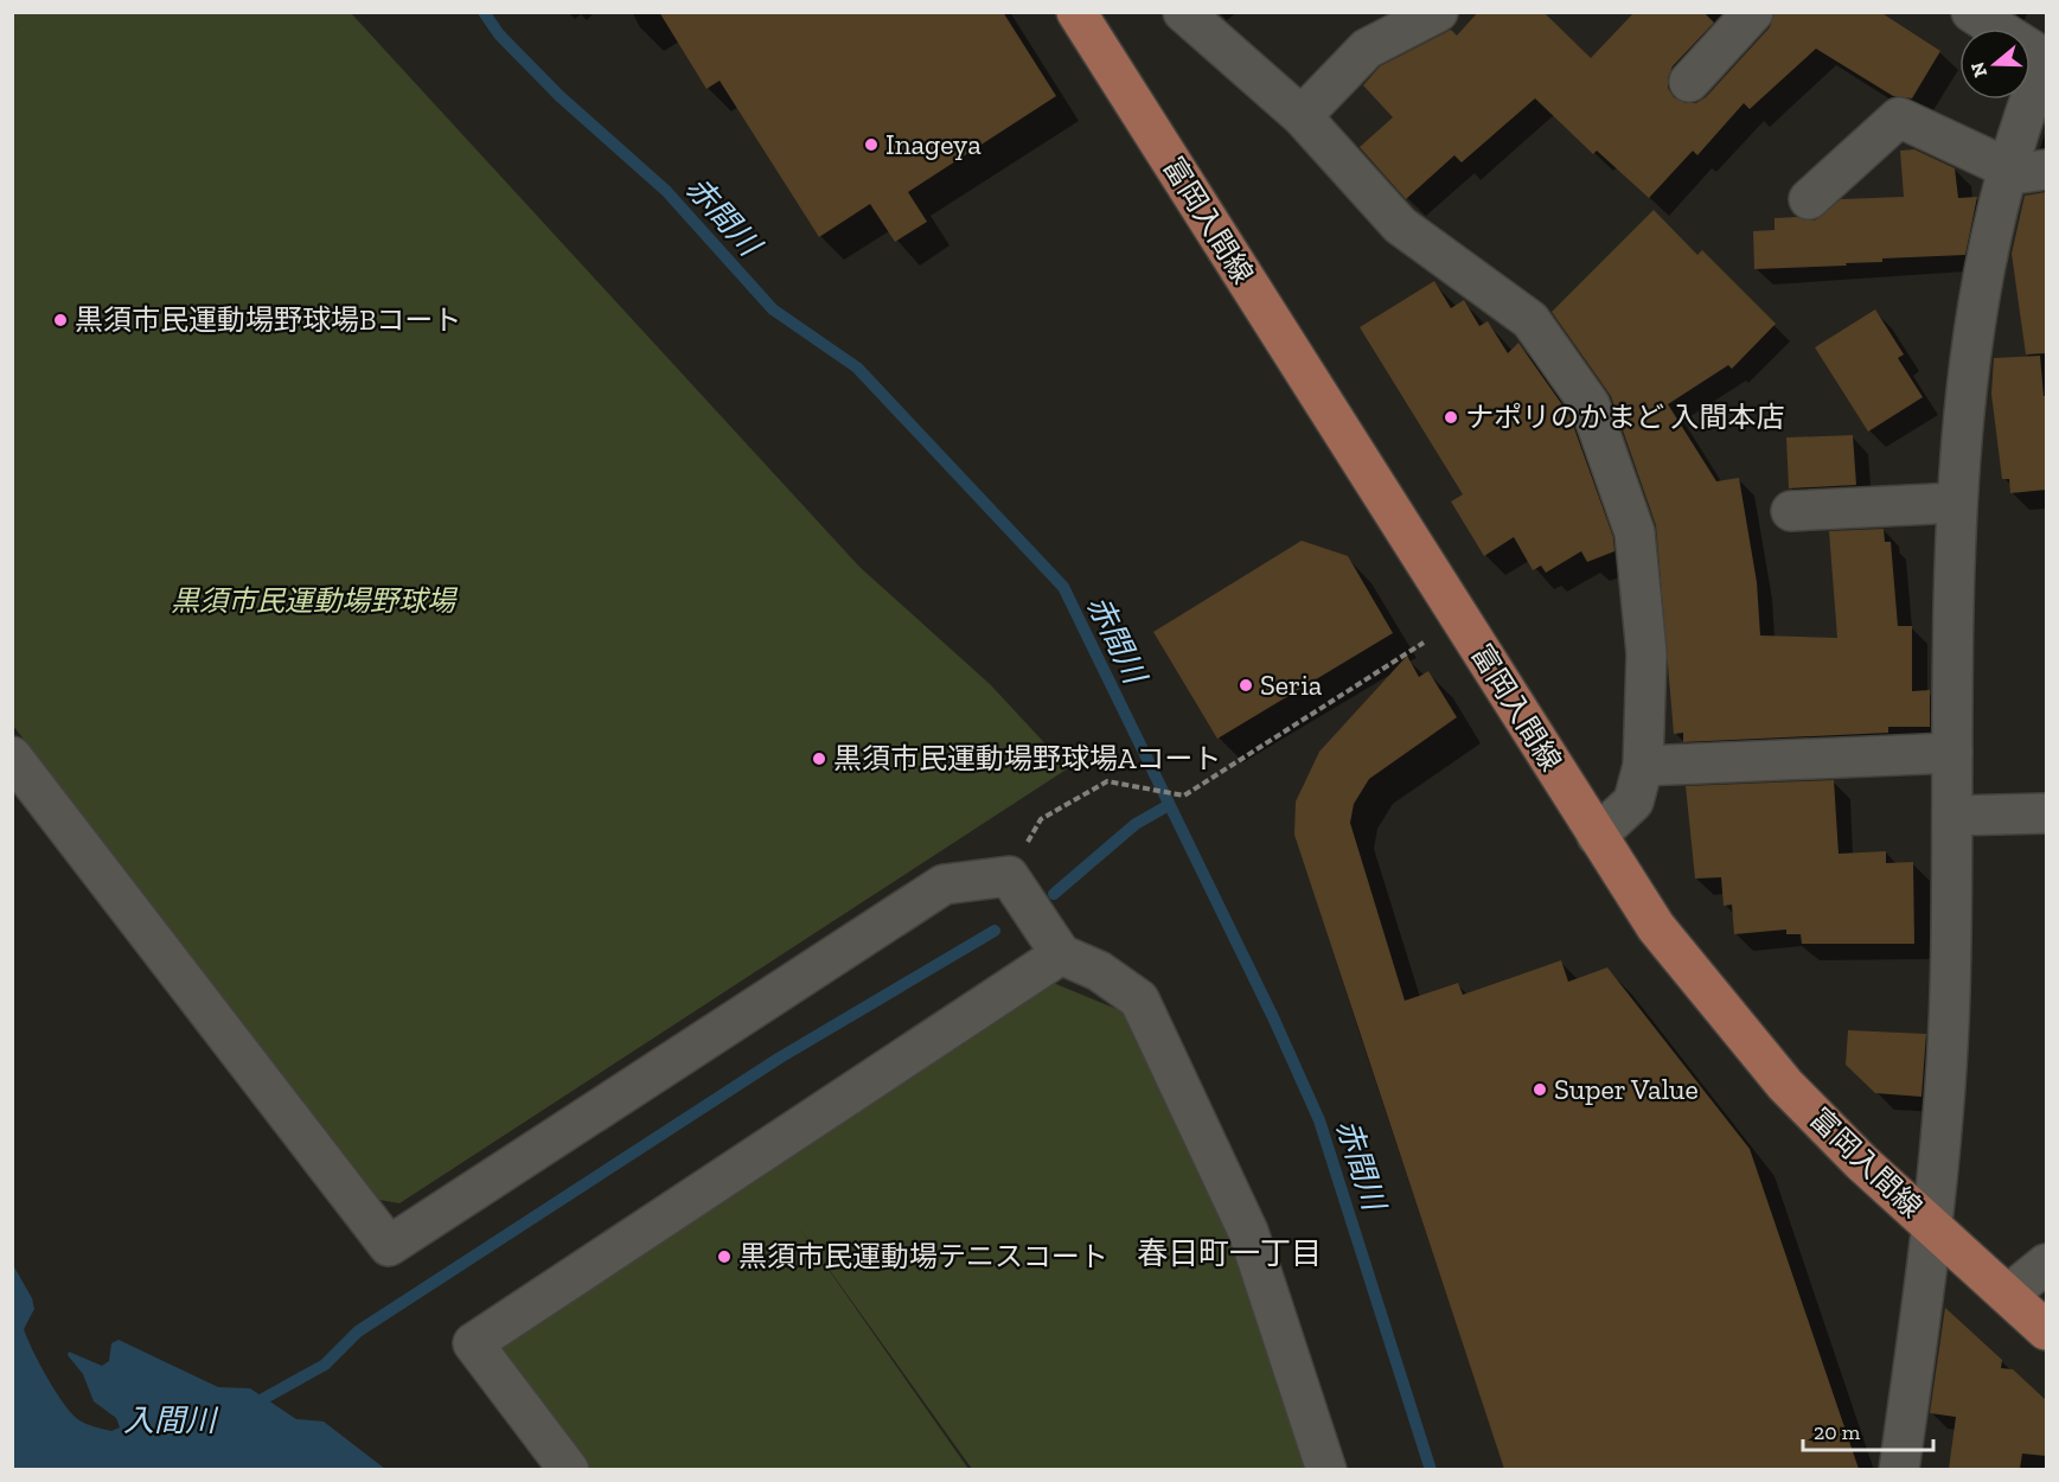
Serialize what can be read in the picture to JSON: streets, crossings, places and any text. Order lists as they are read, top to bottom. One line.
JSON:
{"streets":{"main road":["富岡入間線"]},"districts":["春日町一丁目"],"water":["赤間川","入間川"],"parks":["黒須市民運動場野球場"],"places":["Inageya","黒須市民運動場野球場Bコート","ナポリのかまど 入間本店","Seria","黒須市民運動場野球場Aコート","Super Value","黒須市民運動場テニスコート"],"scale_bar":"20 m","north":"left"}
